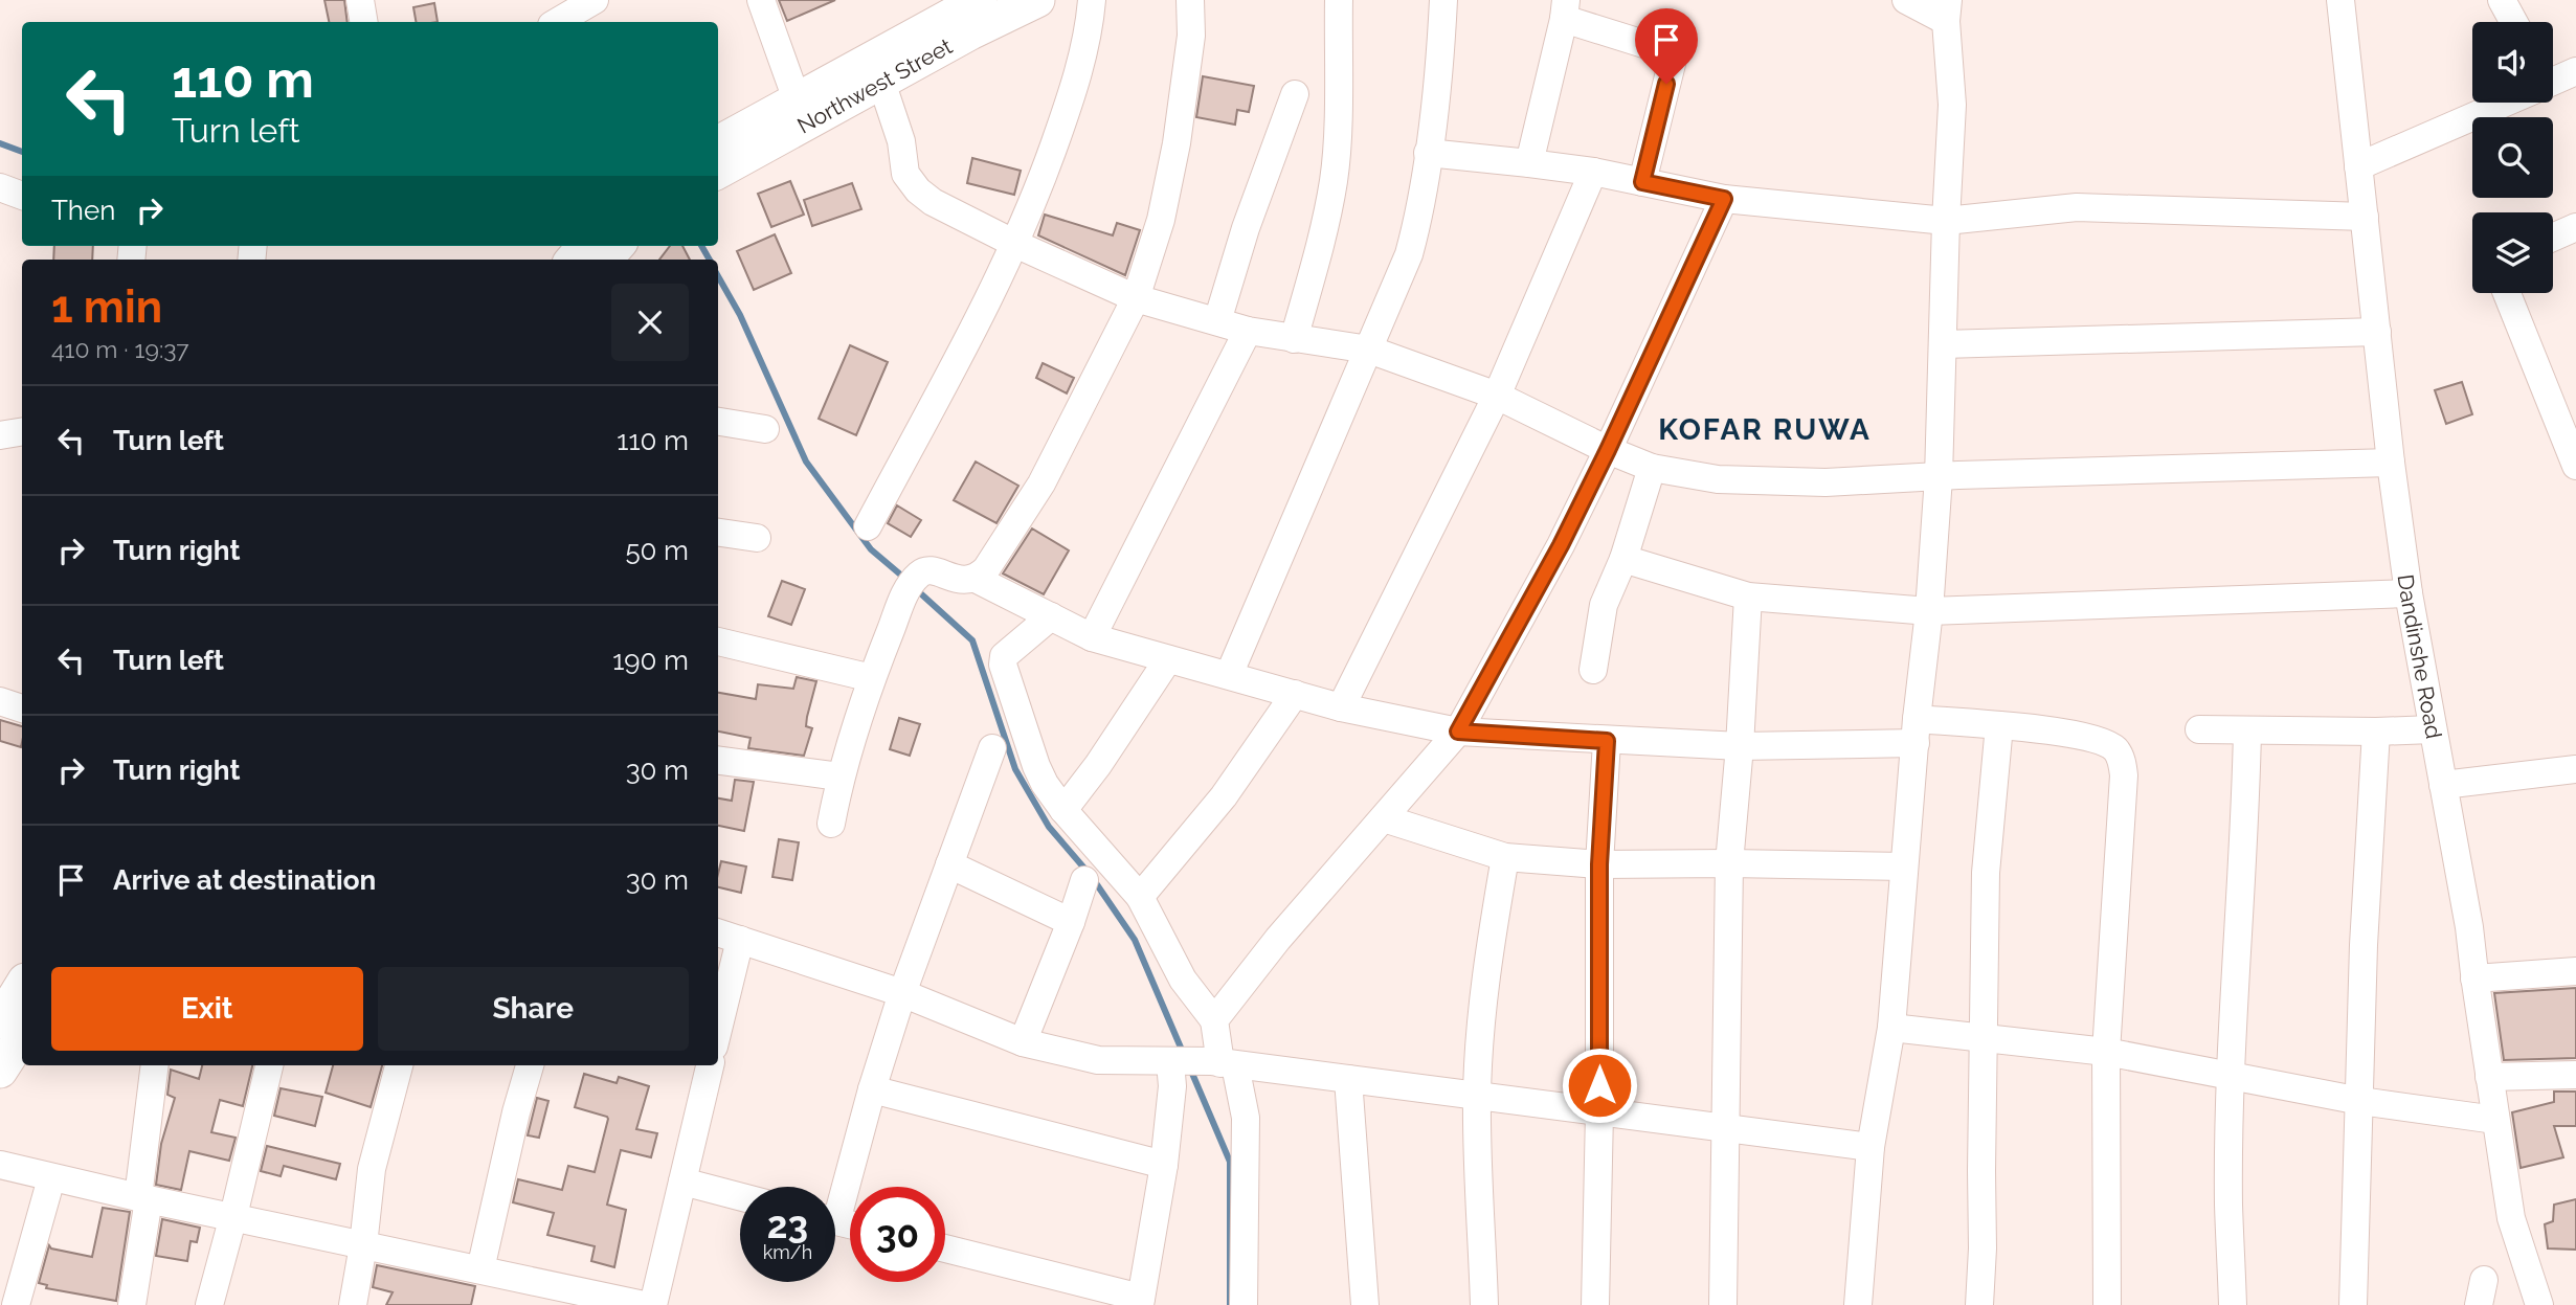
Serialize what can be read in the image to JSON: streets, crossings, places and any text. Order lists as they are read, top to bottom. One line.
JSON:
{"streets":{"main road":["Northwest Street"],"street":["Dandinshe Road"]},"districts":["KOFAR RUWA"],"page":{"turn":["110 m","Turn left"],"then":"Then","heading":["1 min","410 m · 19:37"],"list":[{"name":"Turn left","value":"110 m"},{"name":"Turn right","value":"50 m"},{"name":"Turn left","value":"190 m"},{"name":"Turn right","value":"30 m"},{"name":"Arrive at destination","value":"30 m"}],"buttons":["Exit","Share"],"speed":"23 km/h","limit":"30"}}
